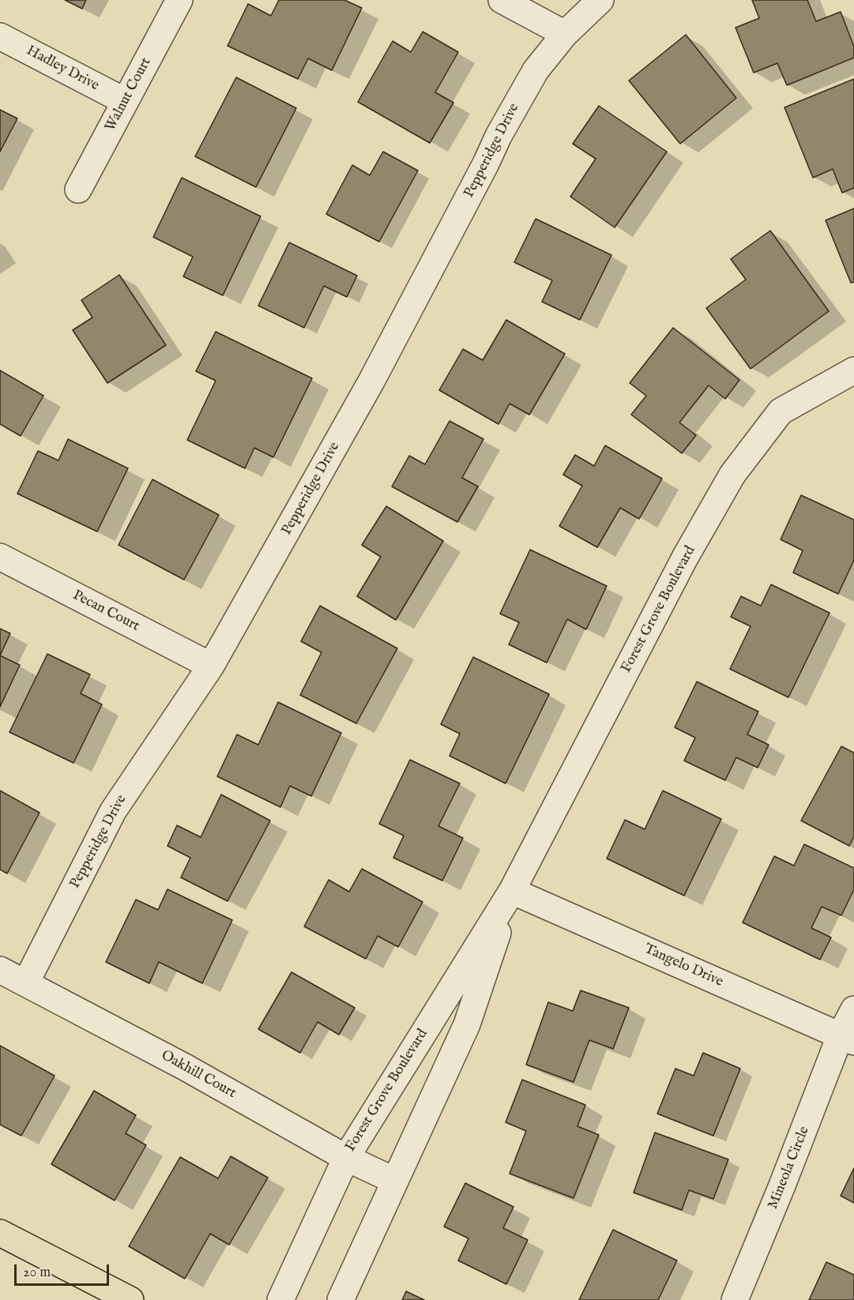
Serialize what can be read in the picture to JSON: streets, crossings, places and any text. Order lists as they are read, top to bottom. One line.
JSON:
{"streets":{"street":["Hadley Drive","Walnut Court","Pepperidge Drive","Forest Grove Boulevard","Pecan Court","Tangelo Drive","Oakhill Court","Mineola Circle"]},"crossings":[["Hadley Drive","Walnut Court"],["Pepperidge Drive","Pecan Court"],["Pepperidge Drive","Oakhill Court"],["Forest Grove Boulevard","Tangelo Drive"],["Forest Grove Boulevard","Oakhill Court"],["Tangelo Drive","Mineola Circle"]],"scale_bar":"20 m"}
